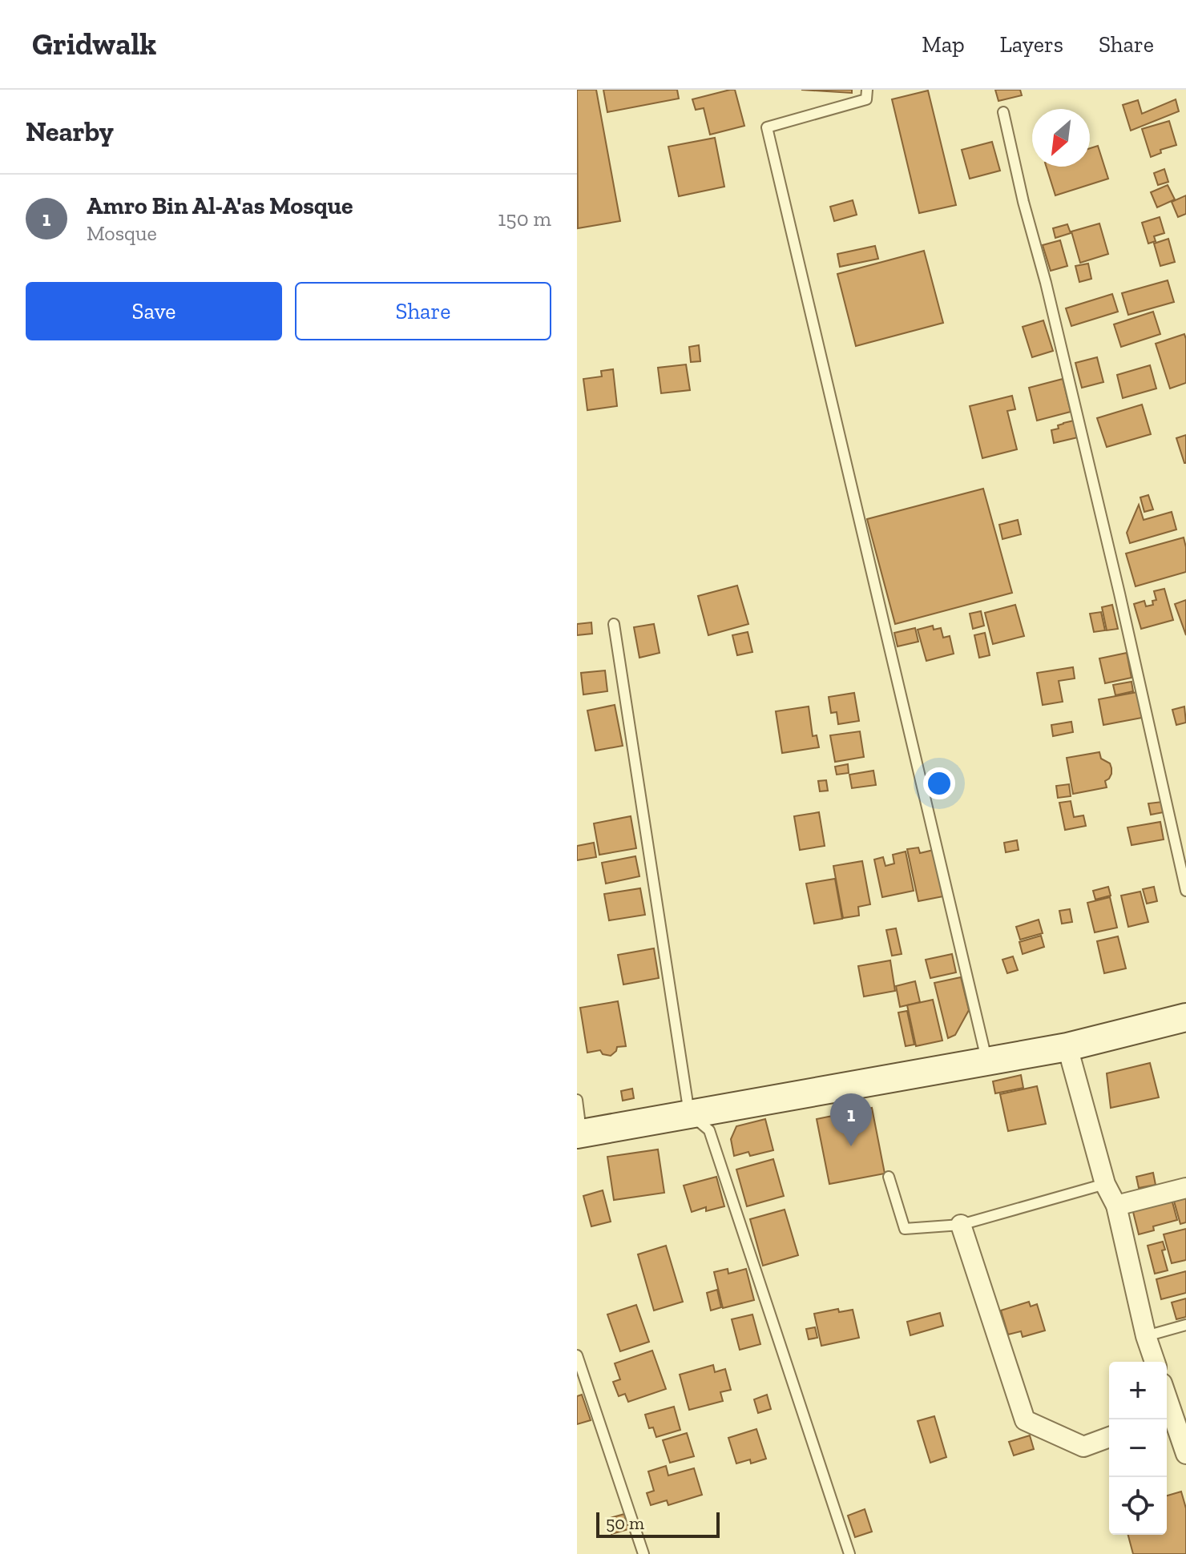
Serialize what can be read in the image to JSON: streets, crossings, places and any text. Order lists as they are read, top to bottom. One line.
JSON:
{"scale_bar":"50 m","north":"bottom left","page":{"header":"Gridwalk","nav":["Map","Layers","Share"],"heading":"Nearby","list":[{"mark":"1","name":"Amro Bin Al-A'as Mosque","note":"Mosque","value":"150 m"}],"buttons":["Save","Share"],"pins":"1","map_buttons":["+","−"],"scale":"50 m"}}
